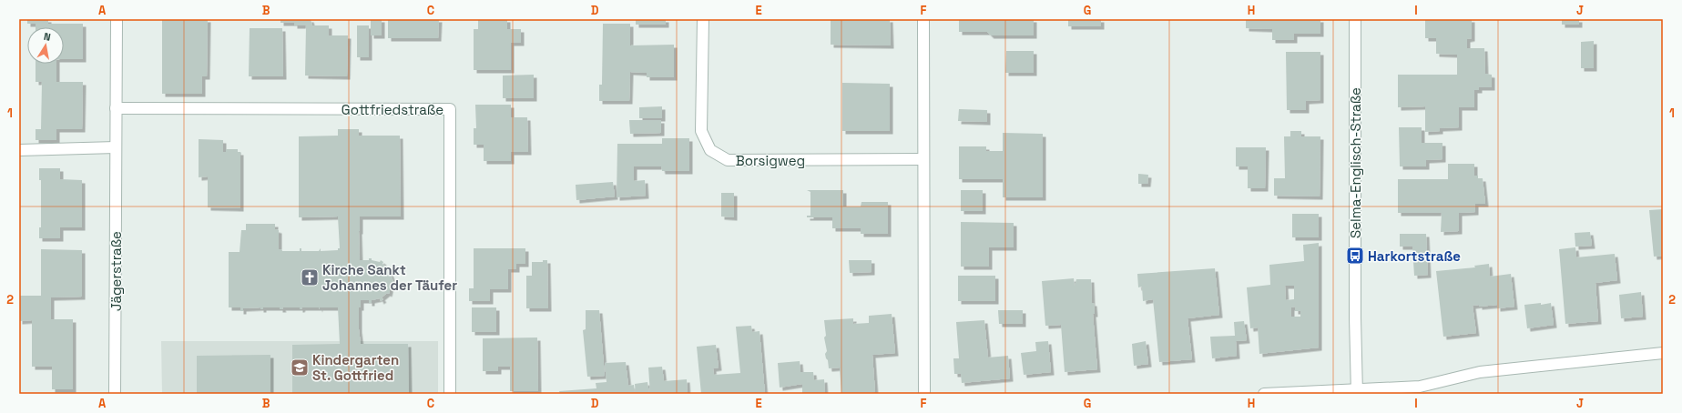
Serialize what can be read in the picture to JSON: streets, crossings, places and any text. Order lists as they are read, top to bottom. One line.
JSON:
{"streets":{"street":["Gottfriedstraße","Borsigweg","Selma-Englisch-Straße","Jägerstraße"]},"crossings":[["Gottfriedstraße","Jägerstraße"]],"places":{"bus stop":["Harkortstraße"],"church":["Kirche Sankt Johannes der Täufer"],"school or university":["Kindergarten St. Gottfried"]},"north":"top","grid":{"columns":["A","B","C","D","E","F","G","H","I","J"],"rows":["1","2"]}}
